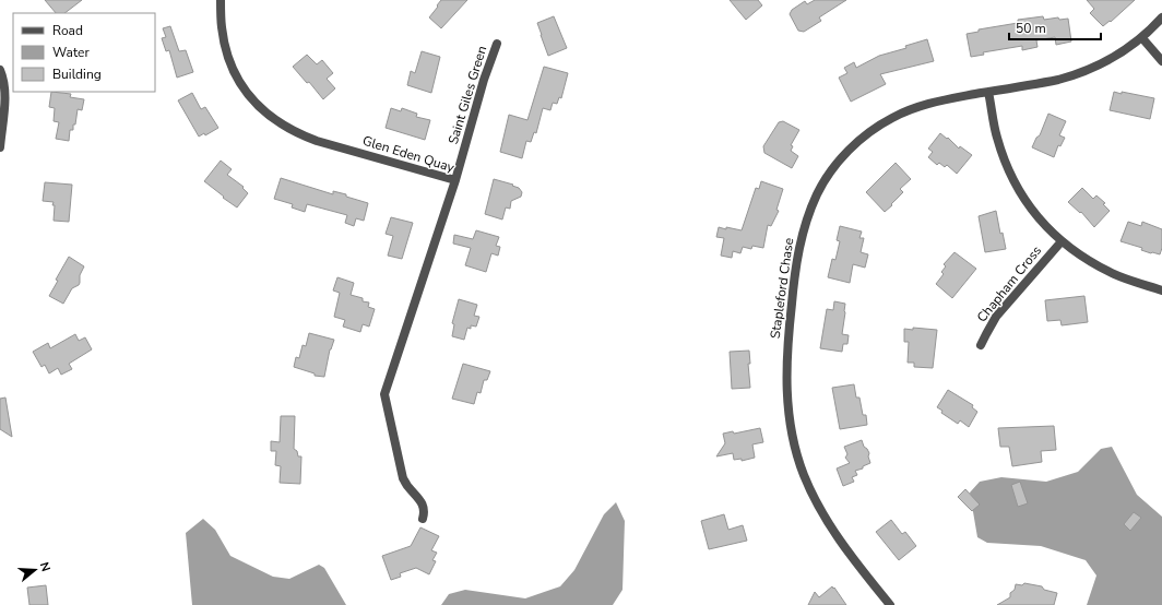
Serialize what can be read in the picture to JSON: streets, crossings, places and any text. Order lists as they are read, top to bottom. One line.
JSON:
{"streets":{"street":["Saint Giles Green","Glen Eden Quay","Chapham Cross","Stapleford Chase"]},"crossings":[["Saint Giles Green","Glen Eden Quay"]],"legend":["Road","Water","Building"],"scale_bar":"50 m","north":"right"}
